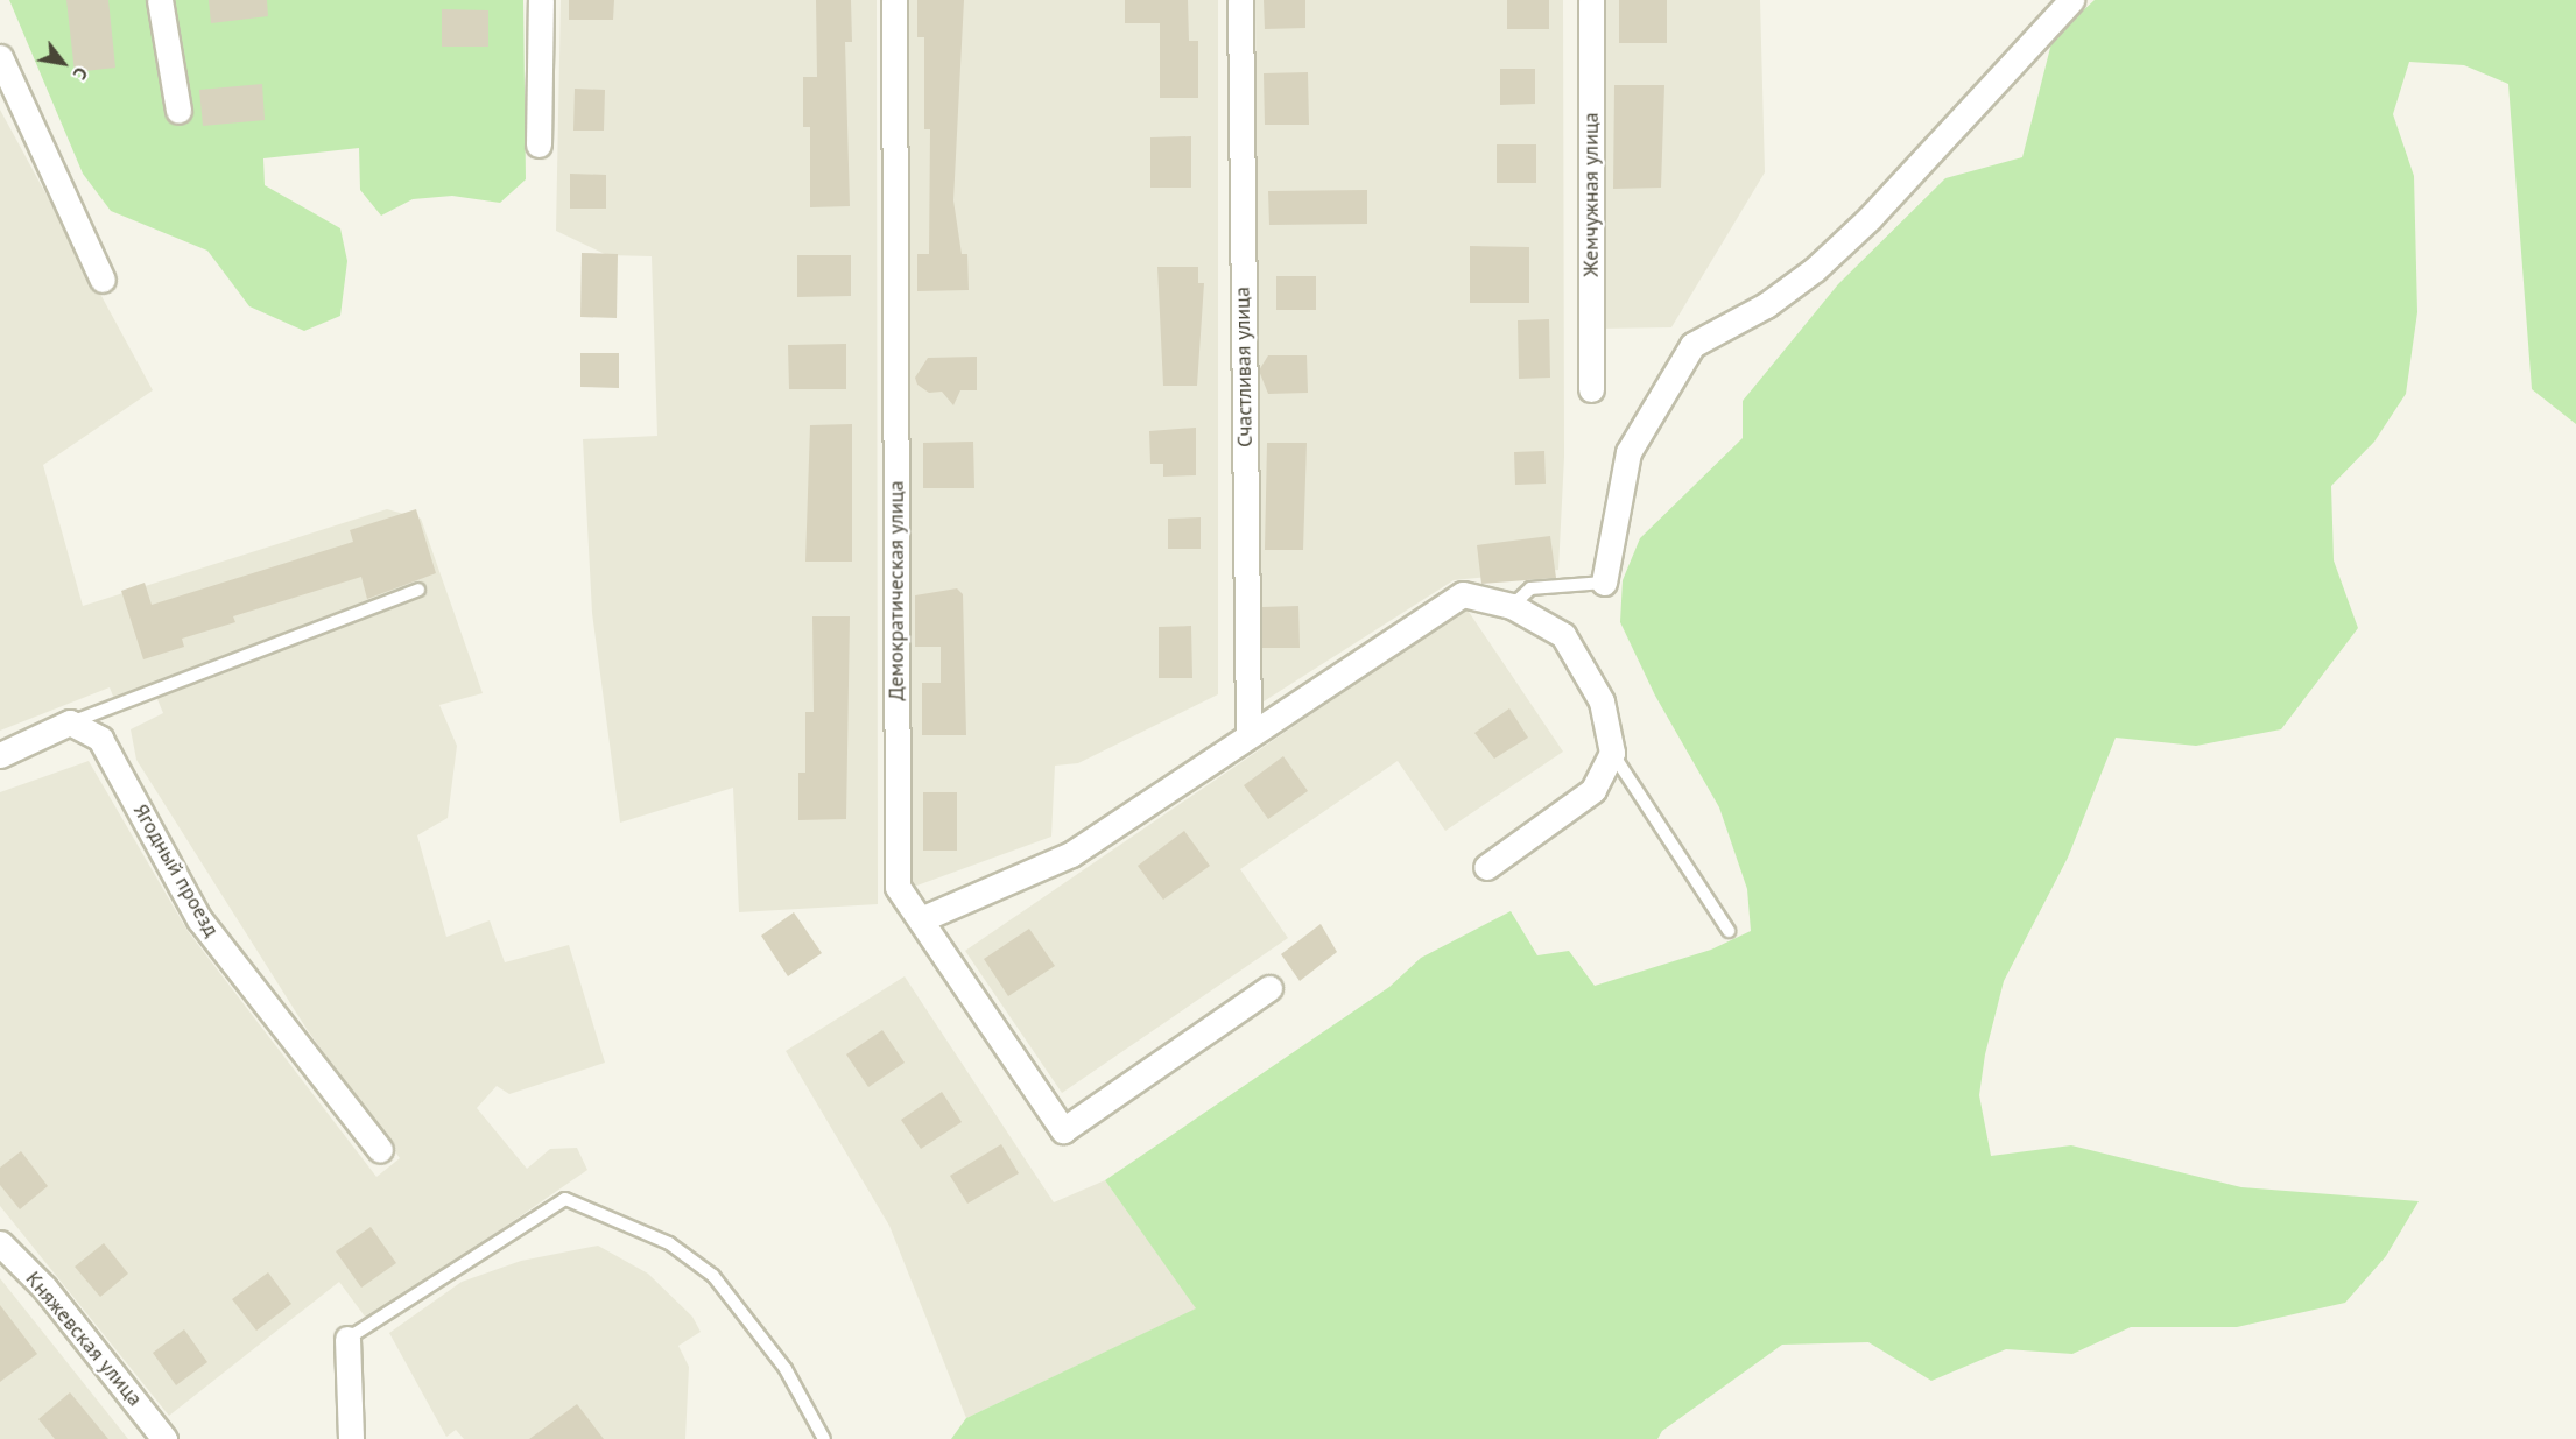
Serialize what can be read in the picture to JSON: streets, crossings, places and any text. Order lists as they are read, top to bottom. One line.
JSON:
{"streets":{"street":["Жемчужная улица","Счастливая улица","Демократическая улица","Ягодный проезд","Княжевская улица"]},"north":"bottom right"}
